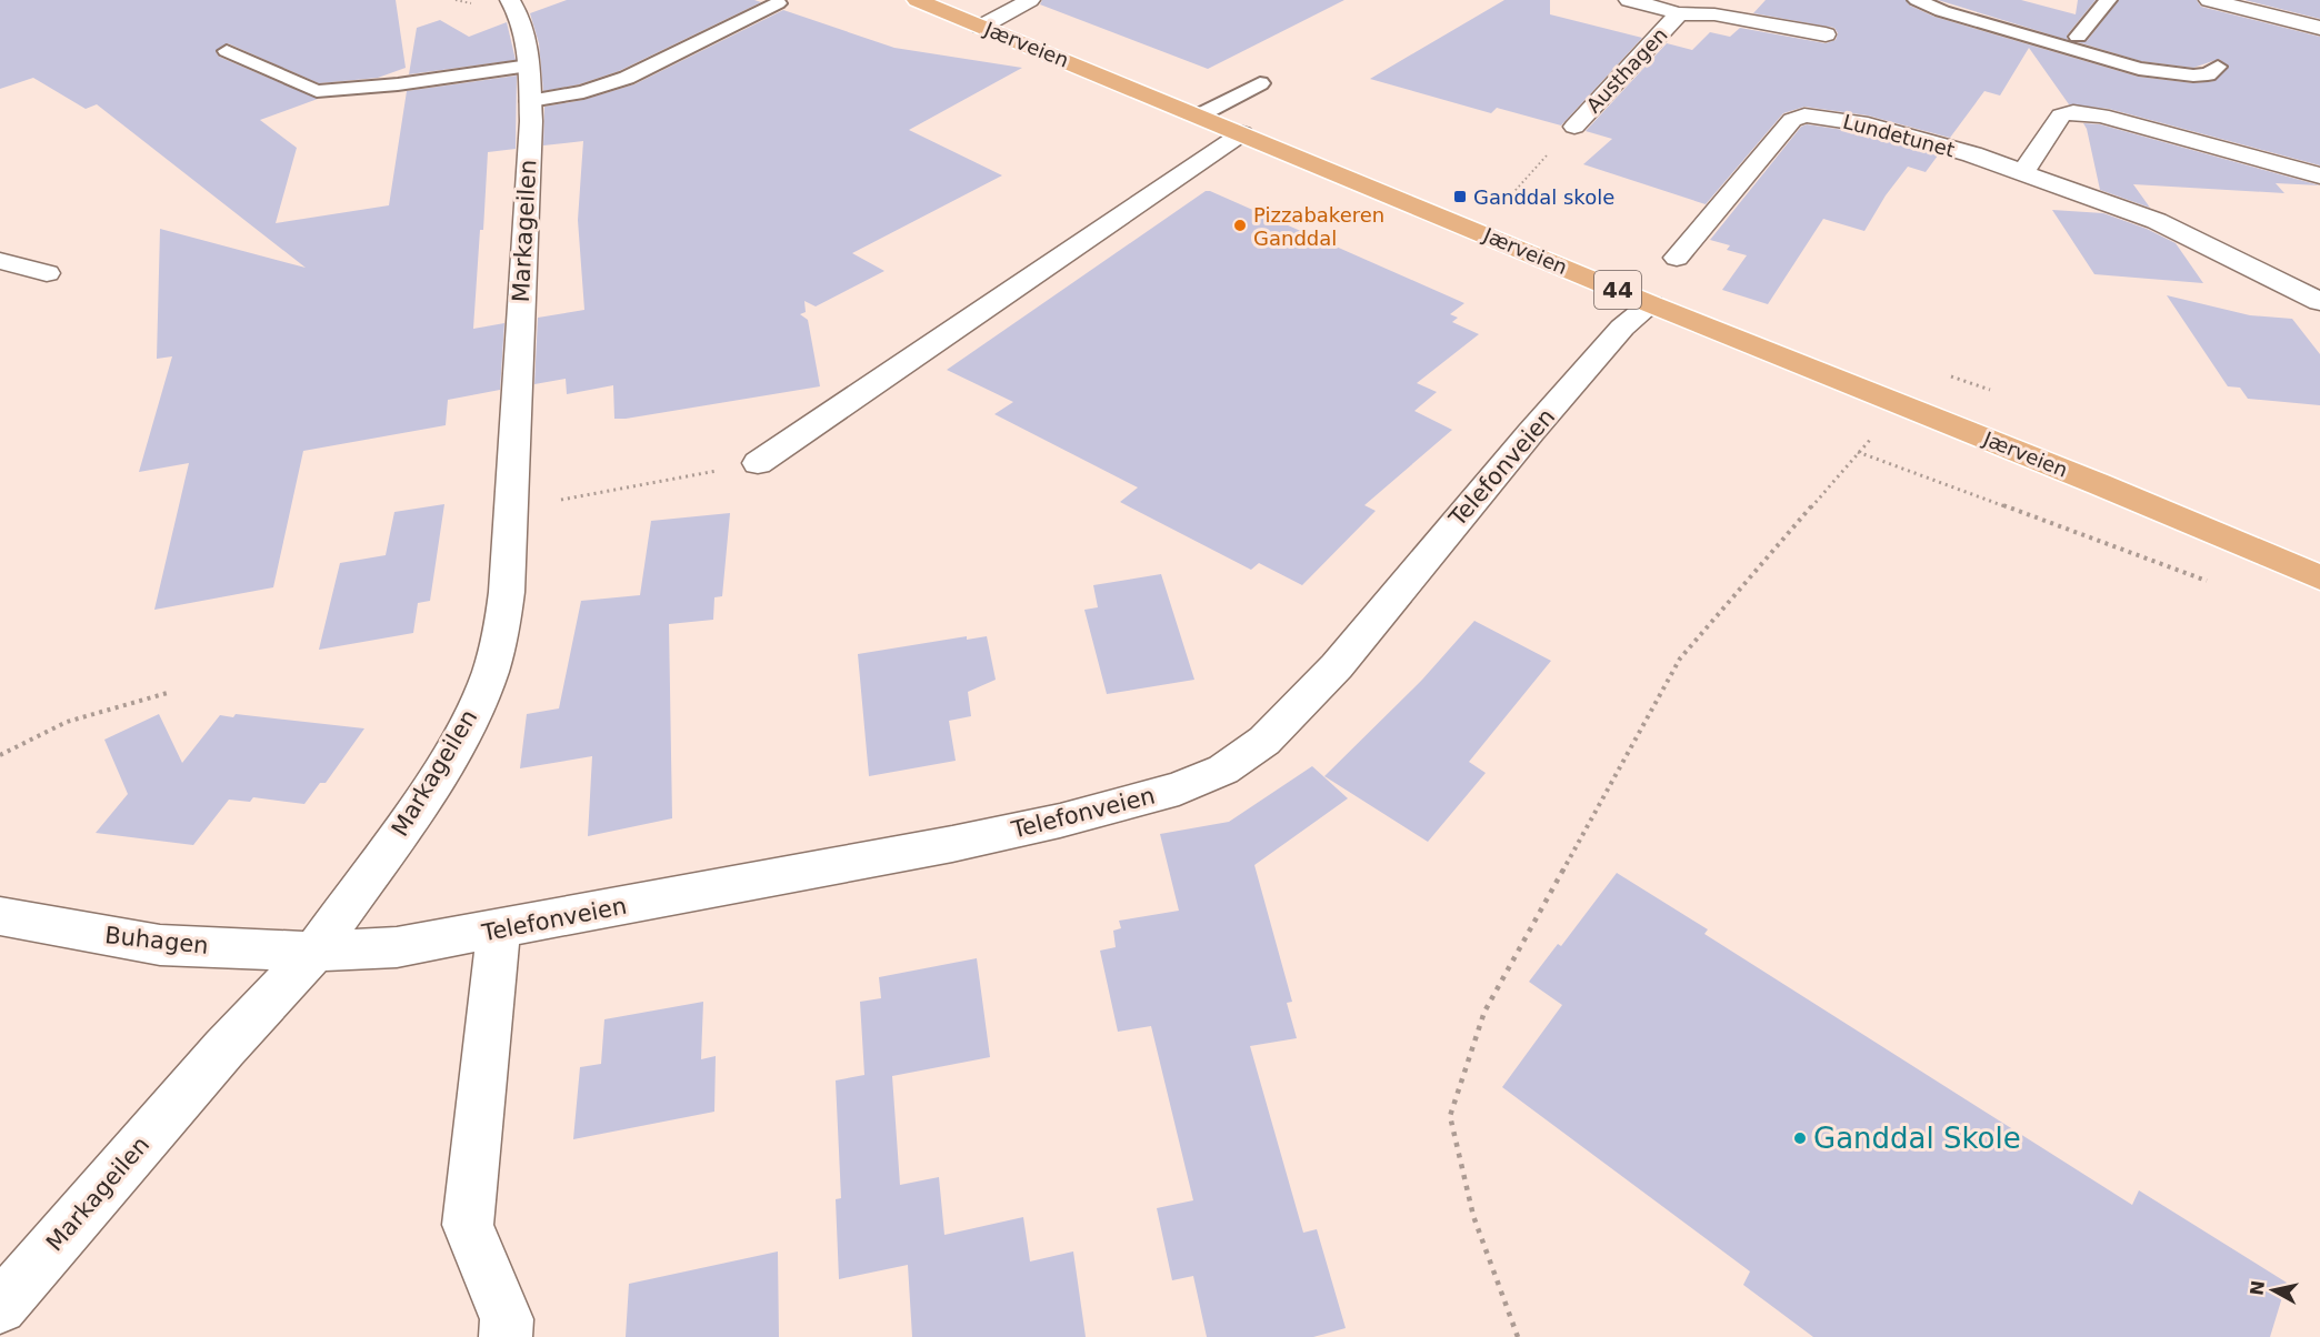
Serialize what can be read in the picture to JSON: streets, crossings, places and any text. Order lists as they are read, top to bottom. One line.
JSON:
{"streets":{"main road":["Jærveien","44"],"street":["Austhagen","Lundetunet","Markageilen","Telefonveien","Buhagen"]},"crossings":[["Jærveien","Telefonveien"],["Markageilen","Telefonveien"],["Markageilen","Buhagen"],["Telefonveien","Buhagen"]],"places":{"transit":["Ganddal skole"],"other":["Pizzabakeren Ganddal","Ganddal Skole"]},"north":"left"}
